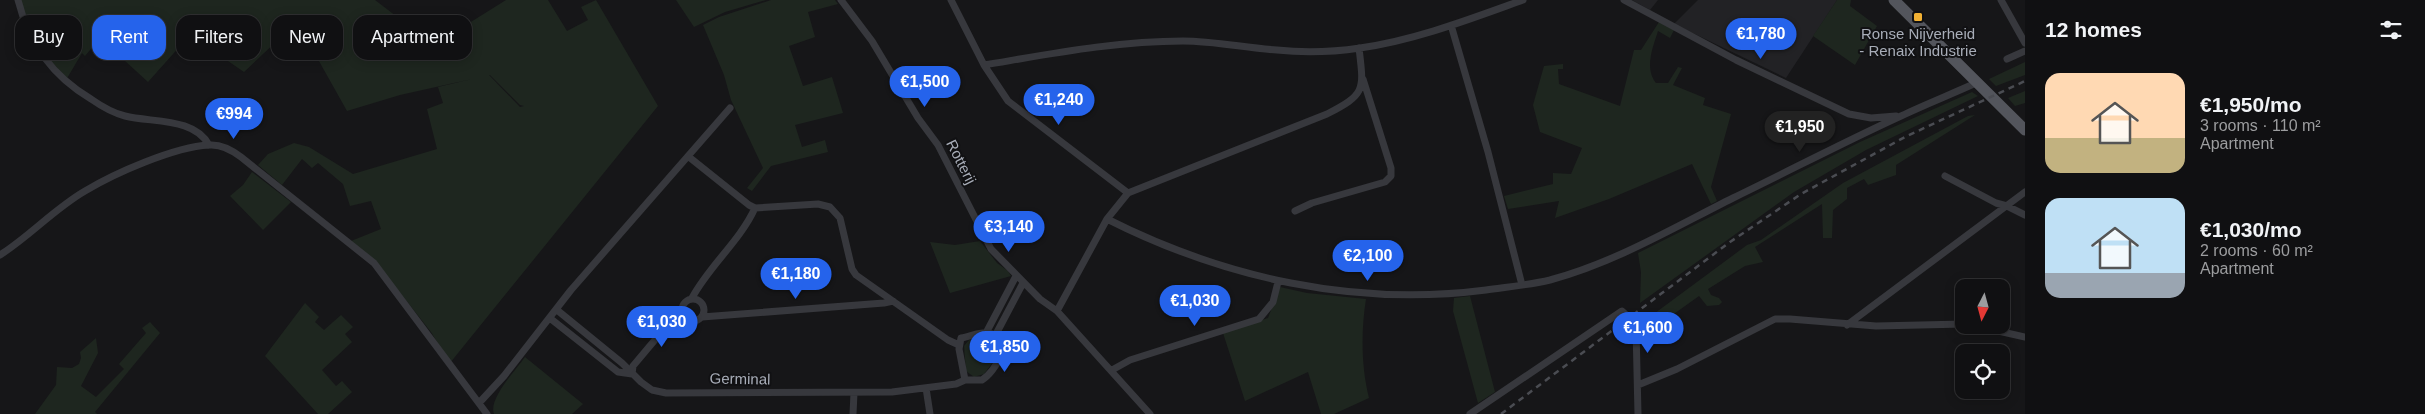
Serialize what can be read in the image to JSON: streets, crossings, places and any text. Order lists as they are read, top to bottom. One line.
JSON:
{"streets":{"street":["Rotterij","Germinal"]},"places":{"transit":["Ronse Nijverheid - Renaix Industrie"]},"north":"bottom","page":{"heading":"12 homes","chip":["Buy","Rent","Filters","New","Apartment"],"price":["€1,780","€1,500","€1,240","€994","€1,950","€3,140","€2,100","€1,180","€1,030","€1,030","€1,600","€1,850"],"list":[{"name":"€1,950/mo","note":"3 rooms · 110 m² · Apartment"},{"name":"€1,030/mo","note":"2 rooms · 60 m² · Apartment"}]}}
